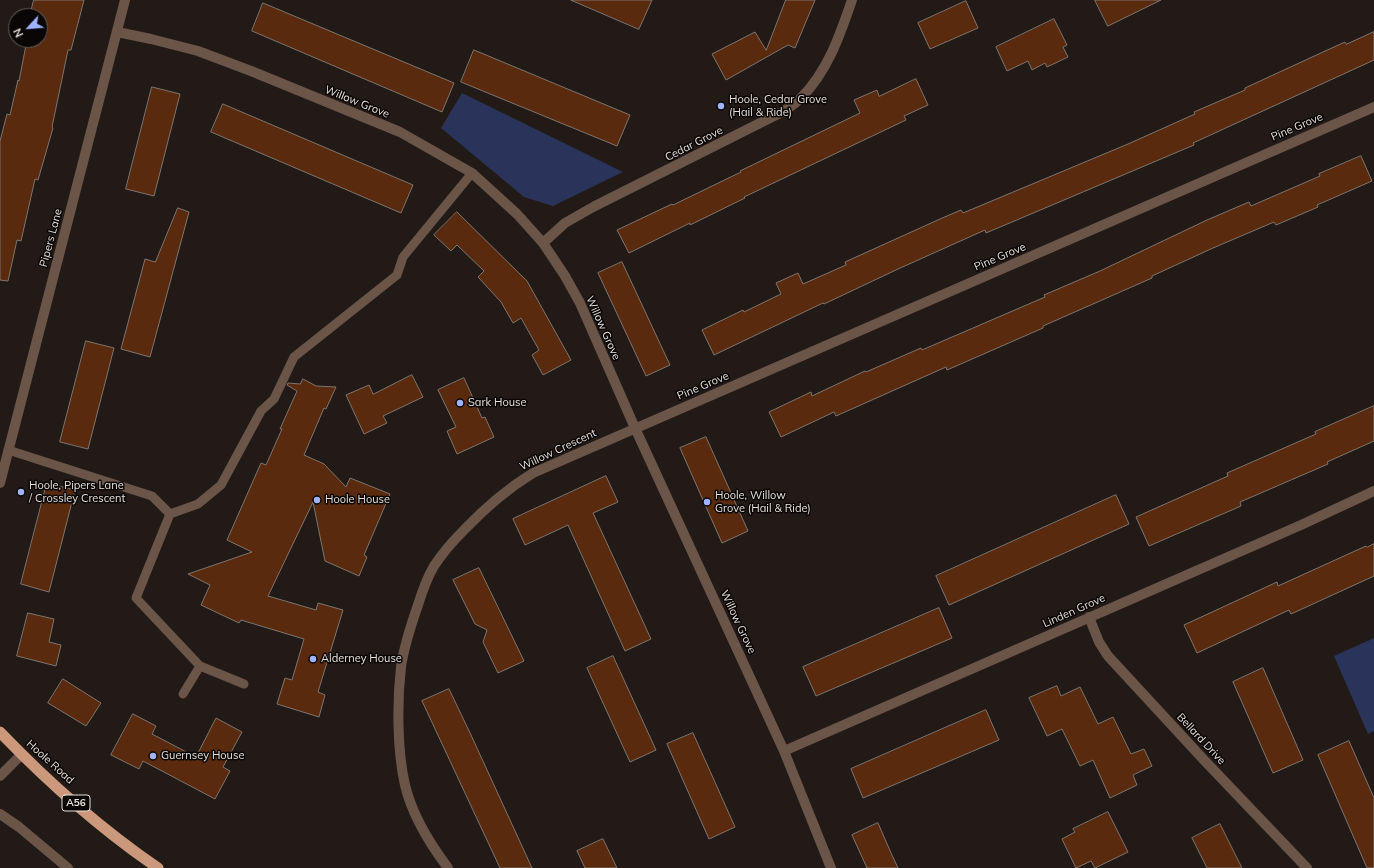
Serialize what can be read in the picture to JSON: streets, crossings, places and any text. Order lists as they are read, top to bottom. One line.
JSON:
{"streets":{"highway":["Hoole Road","A56"],"street":["Willow Grove","Pine Grove","Cedar Grove","Pipers Lane","Willow Crescent","Linden Grove","Bellard Drive"]},"crossings":[["Willow Grove","Pine Grove"],["Willow Grove","Cedar Grove"],["Willow Grove","Pipers Lane"],["Willow Grove","Willow Crescent"],["Willow Grove","Linden Grove"],["Pine Grove","Willow Crescent"],["Linden Grove","Bellard Drive"]],"places":["Hoole, Cedar Grove (Hail & Ride)","Sark House","Hoole, Pipers Lane / Crossley Crescent","Hoole House","Hoole, Willow Grove (Hail & Ride)","Alderney House","Guernsey House"],"north":"bottom left"}
